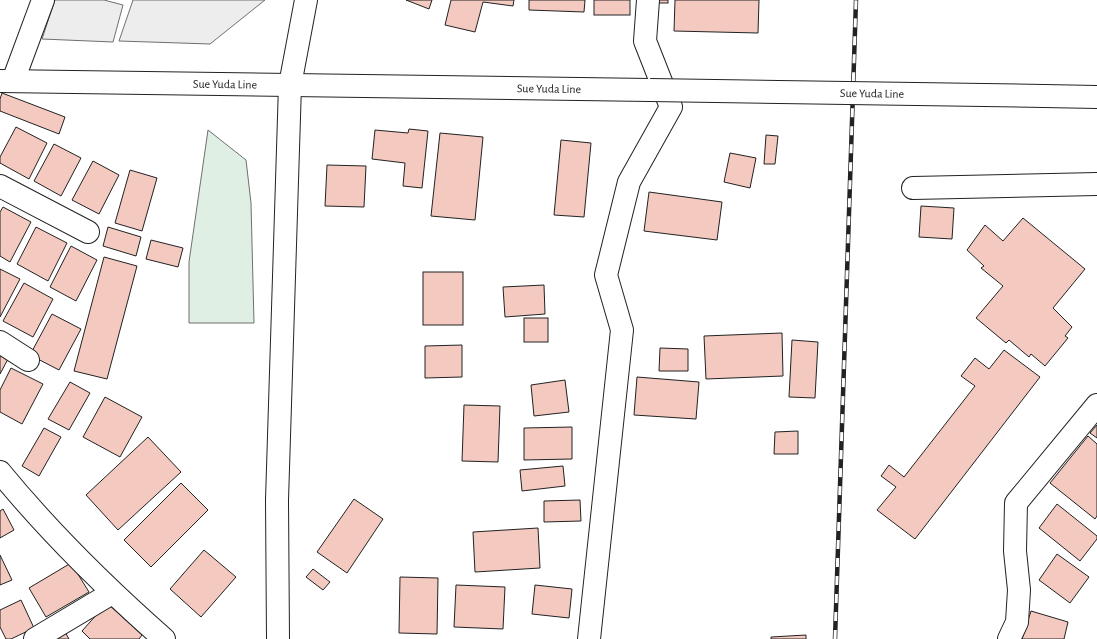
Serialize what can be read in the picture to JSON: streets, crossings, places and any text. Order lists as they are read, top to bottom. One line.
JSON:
{"streets":{"street":["Sue Yuda Line"]}}
